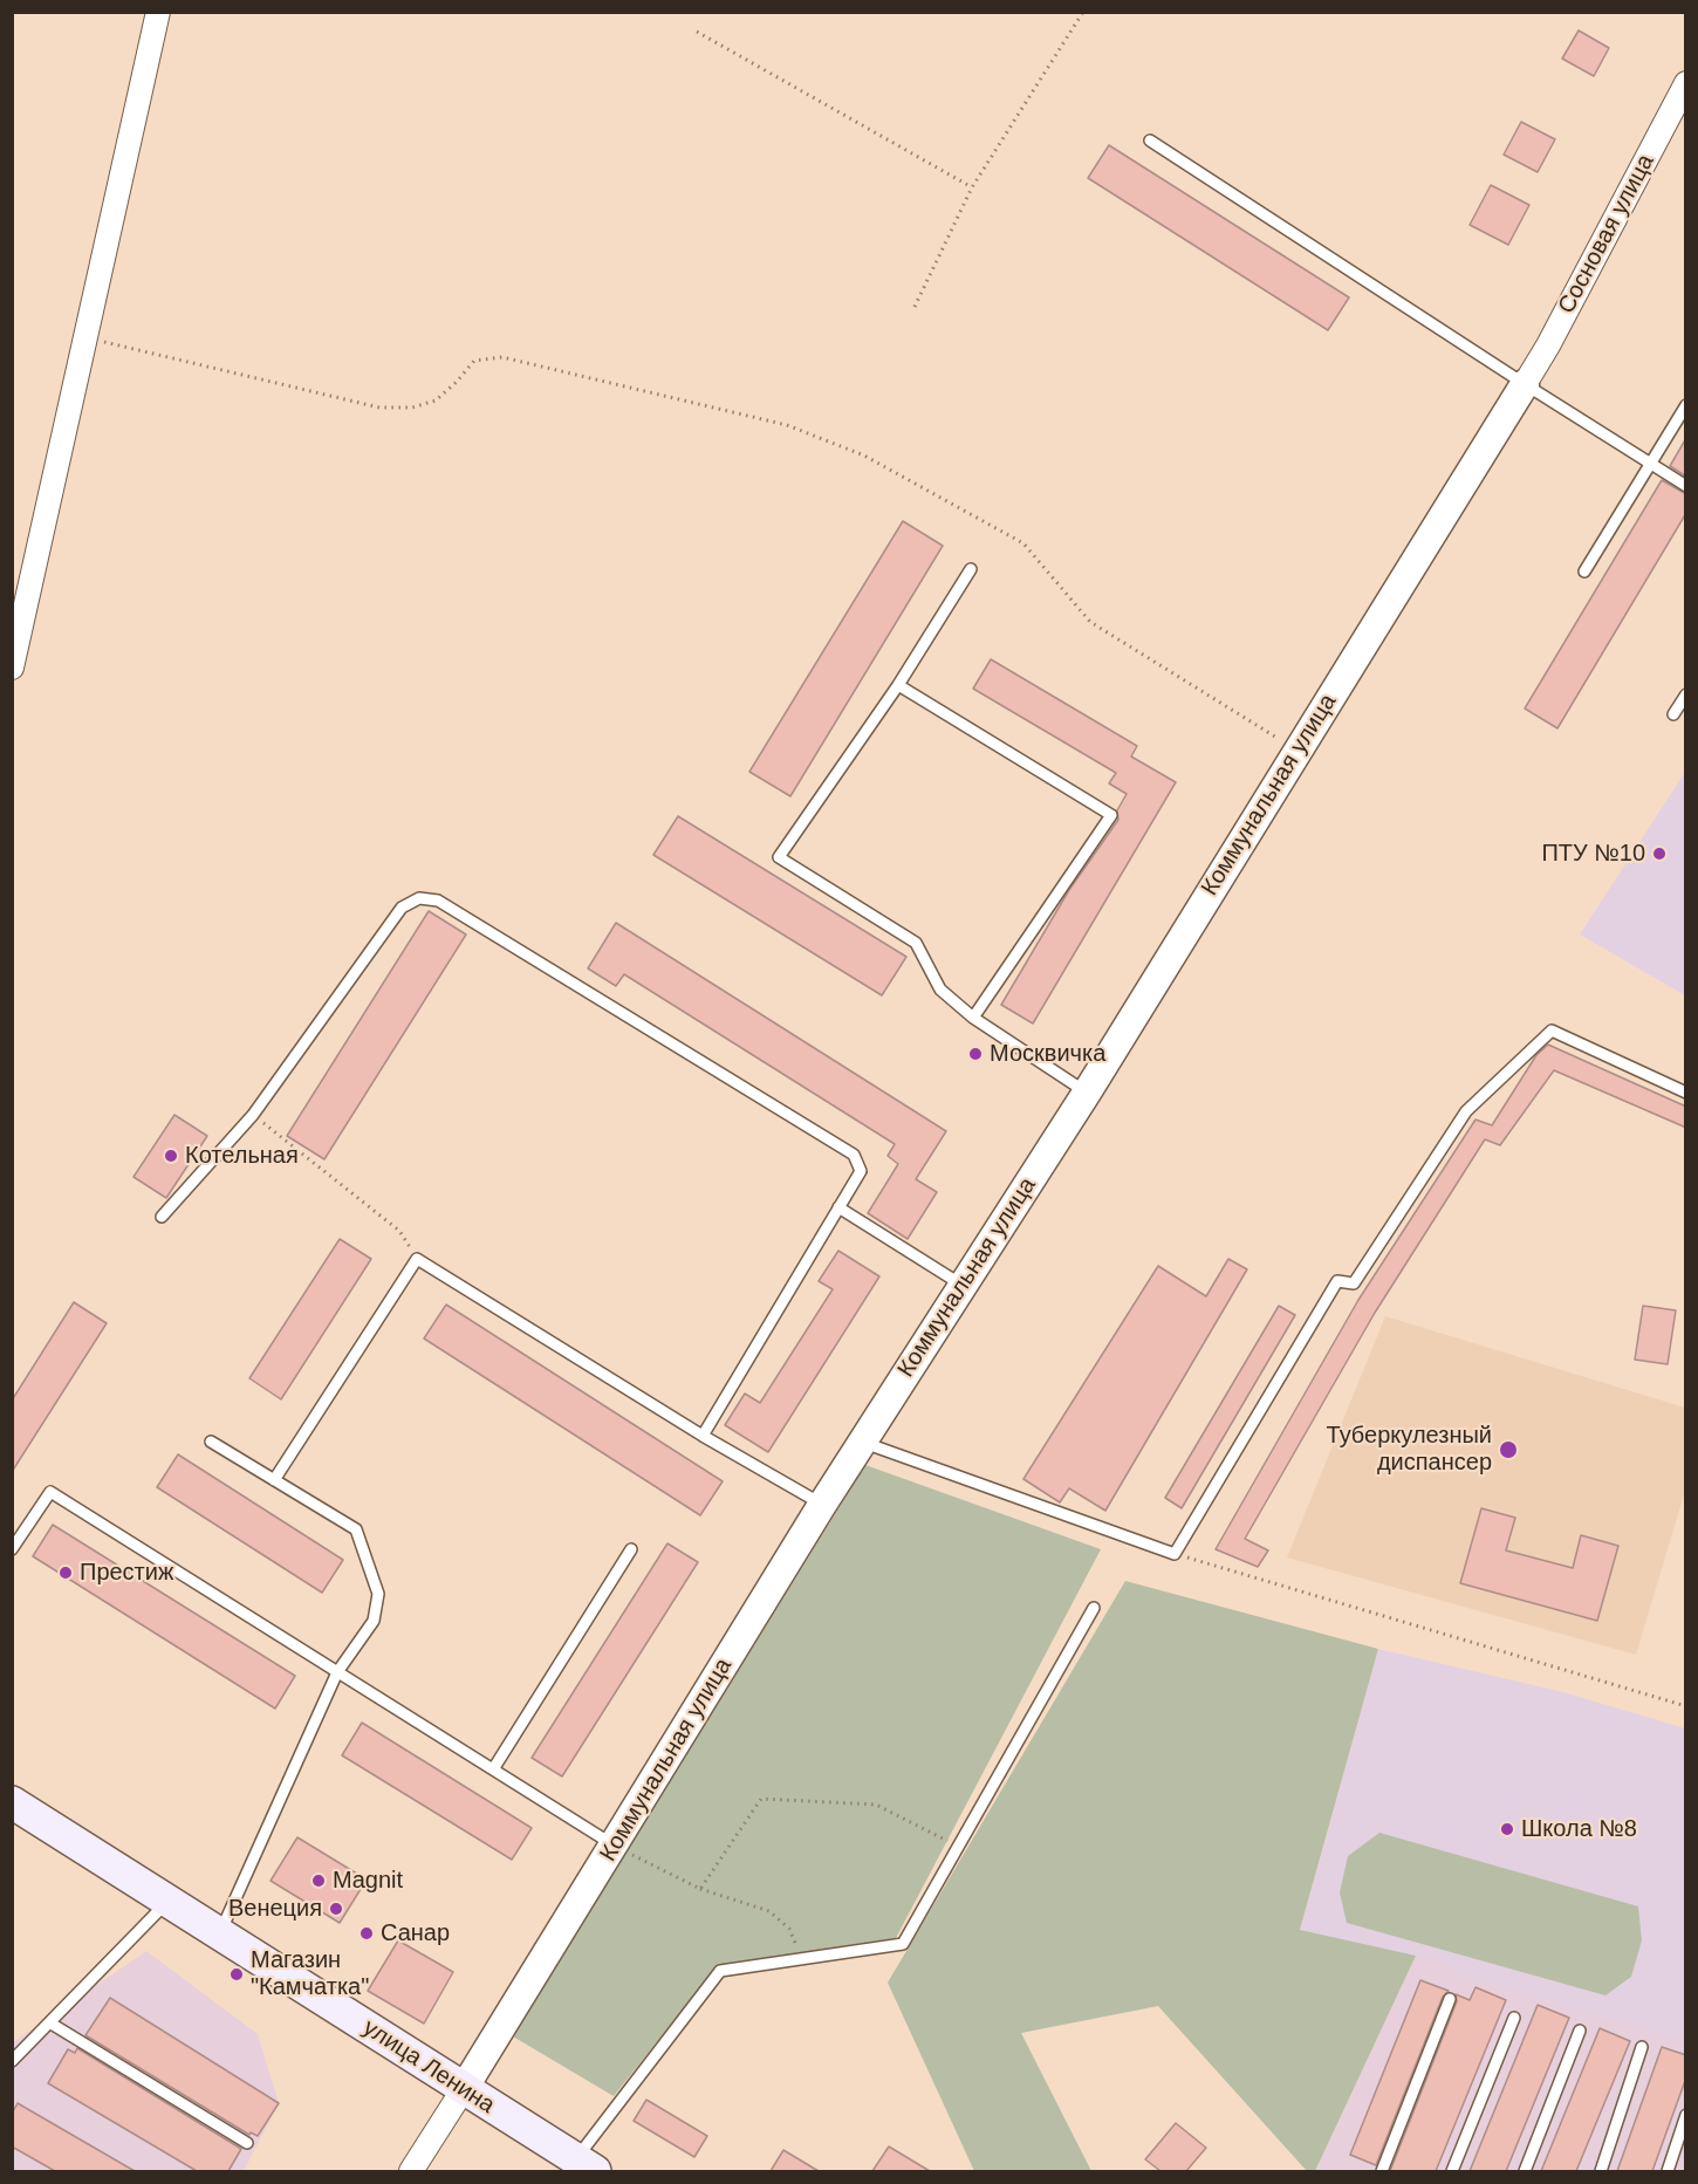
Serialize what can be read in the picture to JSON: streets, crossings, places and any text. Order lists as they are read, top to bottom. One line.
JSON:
{"streets":{"main road":["улица Ленина"],"street":["Сосновая улица","Коммунальная улица"]},"crossings":[["Сосновая улица","Коммунальная улица"],["Коммунальная улица","улица Ленина"]],"places":["ПТУ №10","Москвичка","Котельная","Туберкулезный диспансер","Престиж","Школа №8","Magnit","Венеция","Санар","Магазин \"Камчатка\""]}
